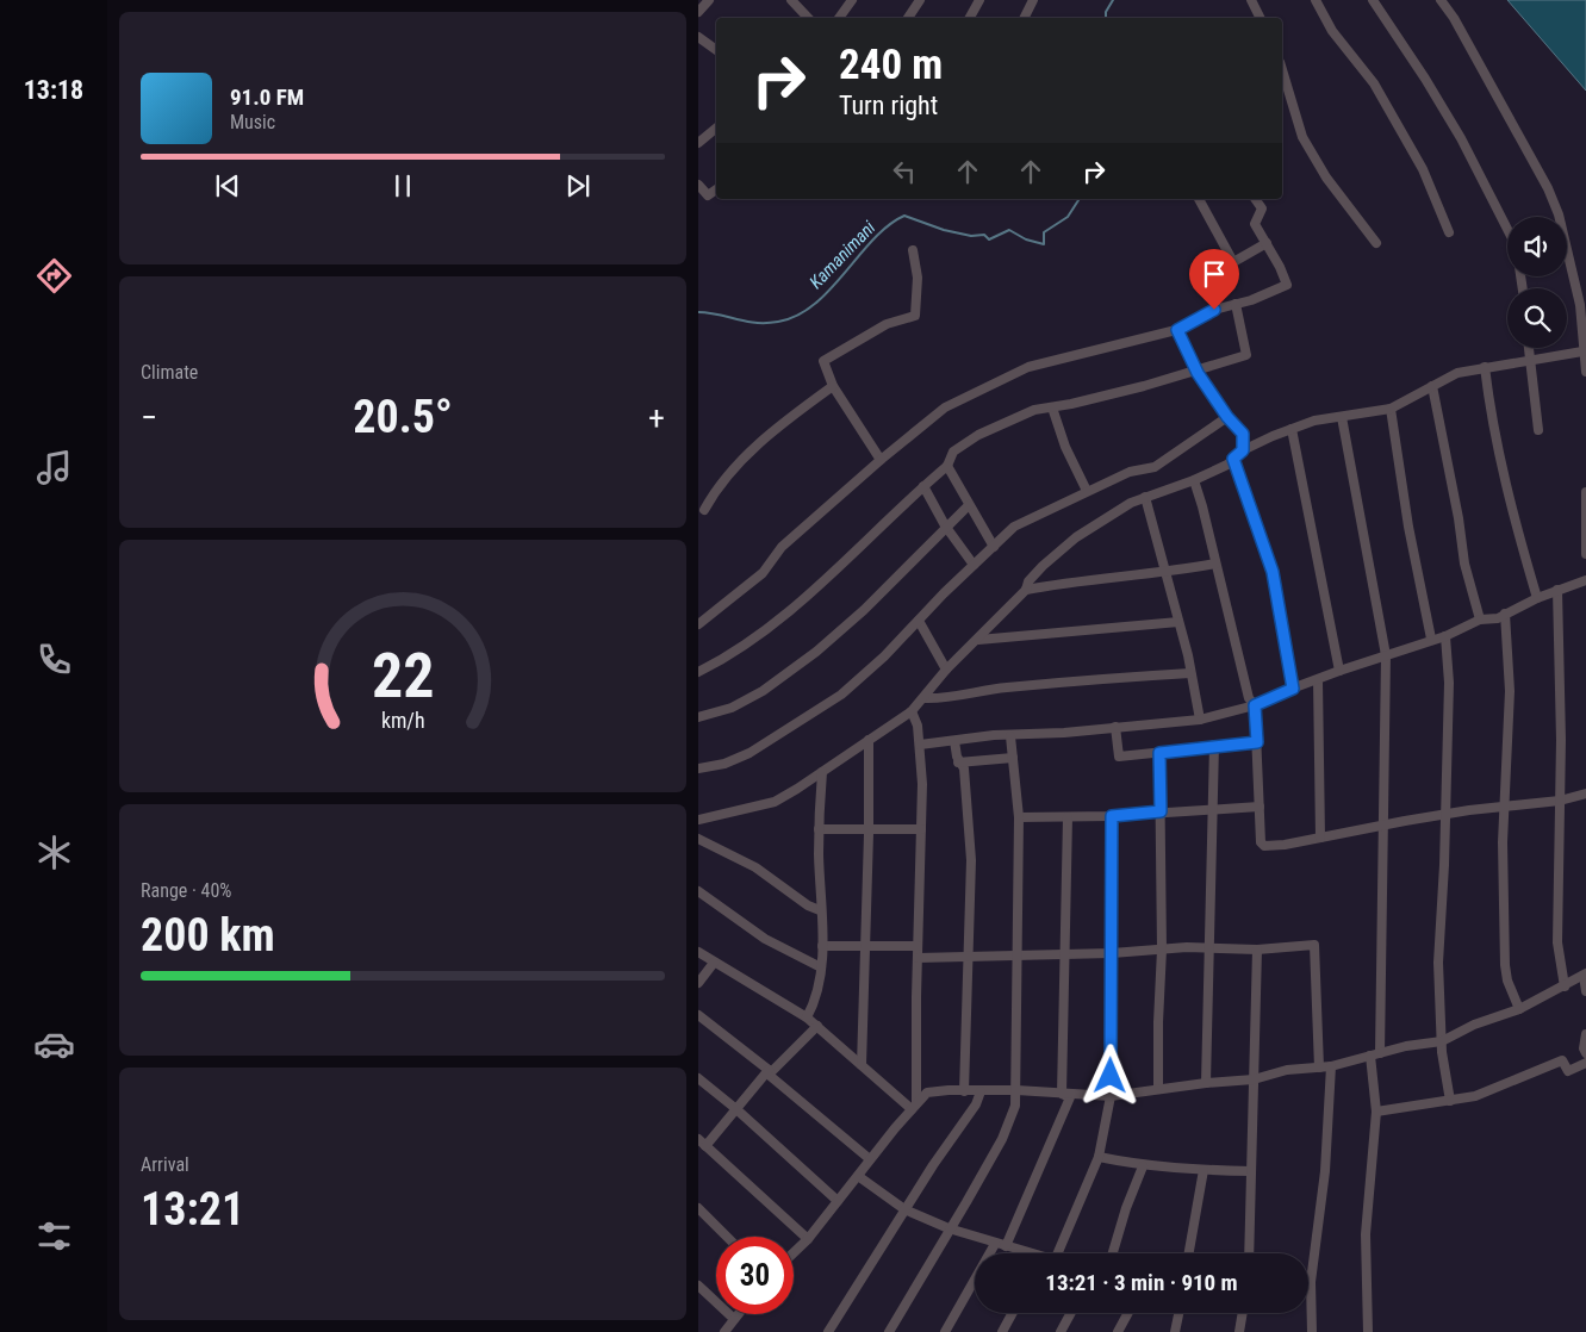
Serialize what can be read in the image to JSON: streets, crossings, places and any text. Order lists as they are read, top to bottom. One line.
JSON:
{"water":["Kamanimani"],"page":{"tabs":"13:18","turn":["240 m","Turn right"],"song":["91.0 FM","Music"],"tile":["Climate",["Range · 40%","200 km"],["Arrival","13:21"]],"heat":["−","20.5°","+"],"limit":"30","trip":"13:21 · 3 min · 910 m","gauge":["22","km/h"]}}
